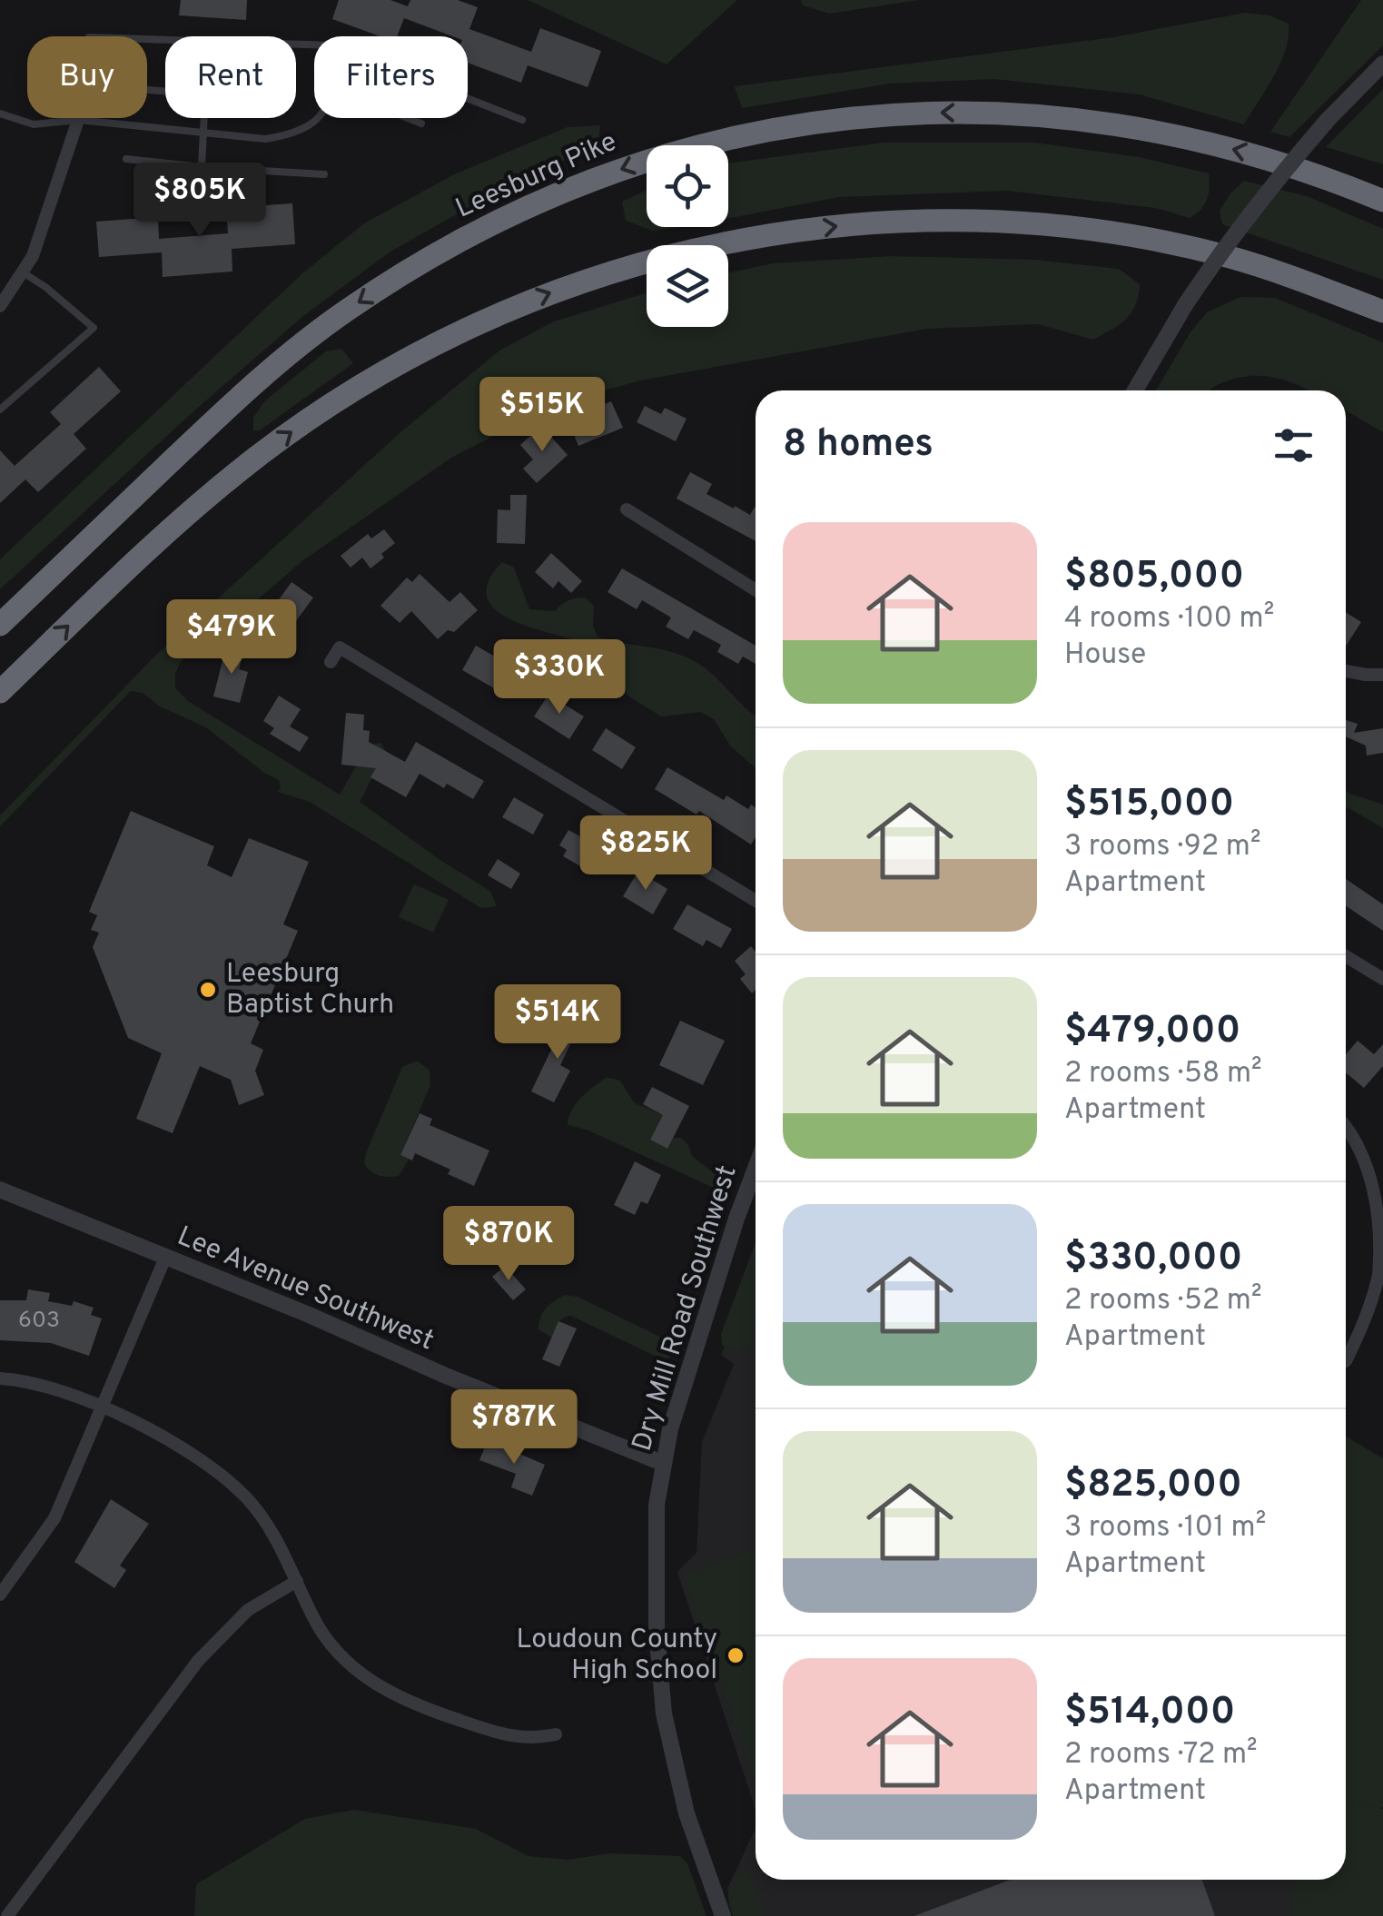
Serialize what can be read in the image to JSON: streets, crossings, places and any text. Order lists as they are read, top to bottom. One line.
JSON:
{"streets":{"highway":["Leesburg Pike"],"street":["Lee Avenue Southwest","Dry Mill Road Southwest"]},"crossings":[["Lee Avenue Southwest","Dry Mill Road Southwest"]],"places":["Leesburg Baptist Churh","Loudoun County High School"],"house_numbers":["603"],"page":{"chip":["Buy","Rent","Filters"],"price":["$805K","$515K","$479K","$330K","$825K","$514K","$870K","$787K"],"heading":"8 homes","list":[{"name":"$805,000","note":"4 rooms · 100 m² · House"},{"name":"$515,000","note":"3 rooms · 92 m² · Apartment"},{"name":"$479,000","note":"2 rooms · 58 m² · Apartment"},{"name":"$330,000","note":"2 rooms · 52 m² · Apartment"},{"name":"$825,000","note":"3 rooms · 101 m² · Apartment"},{"name":"$514,000","note":"2 rooms · 72 m² · Apartment"}]}}
